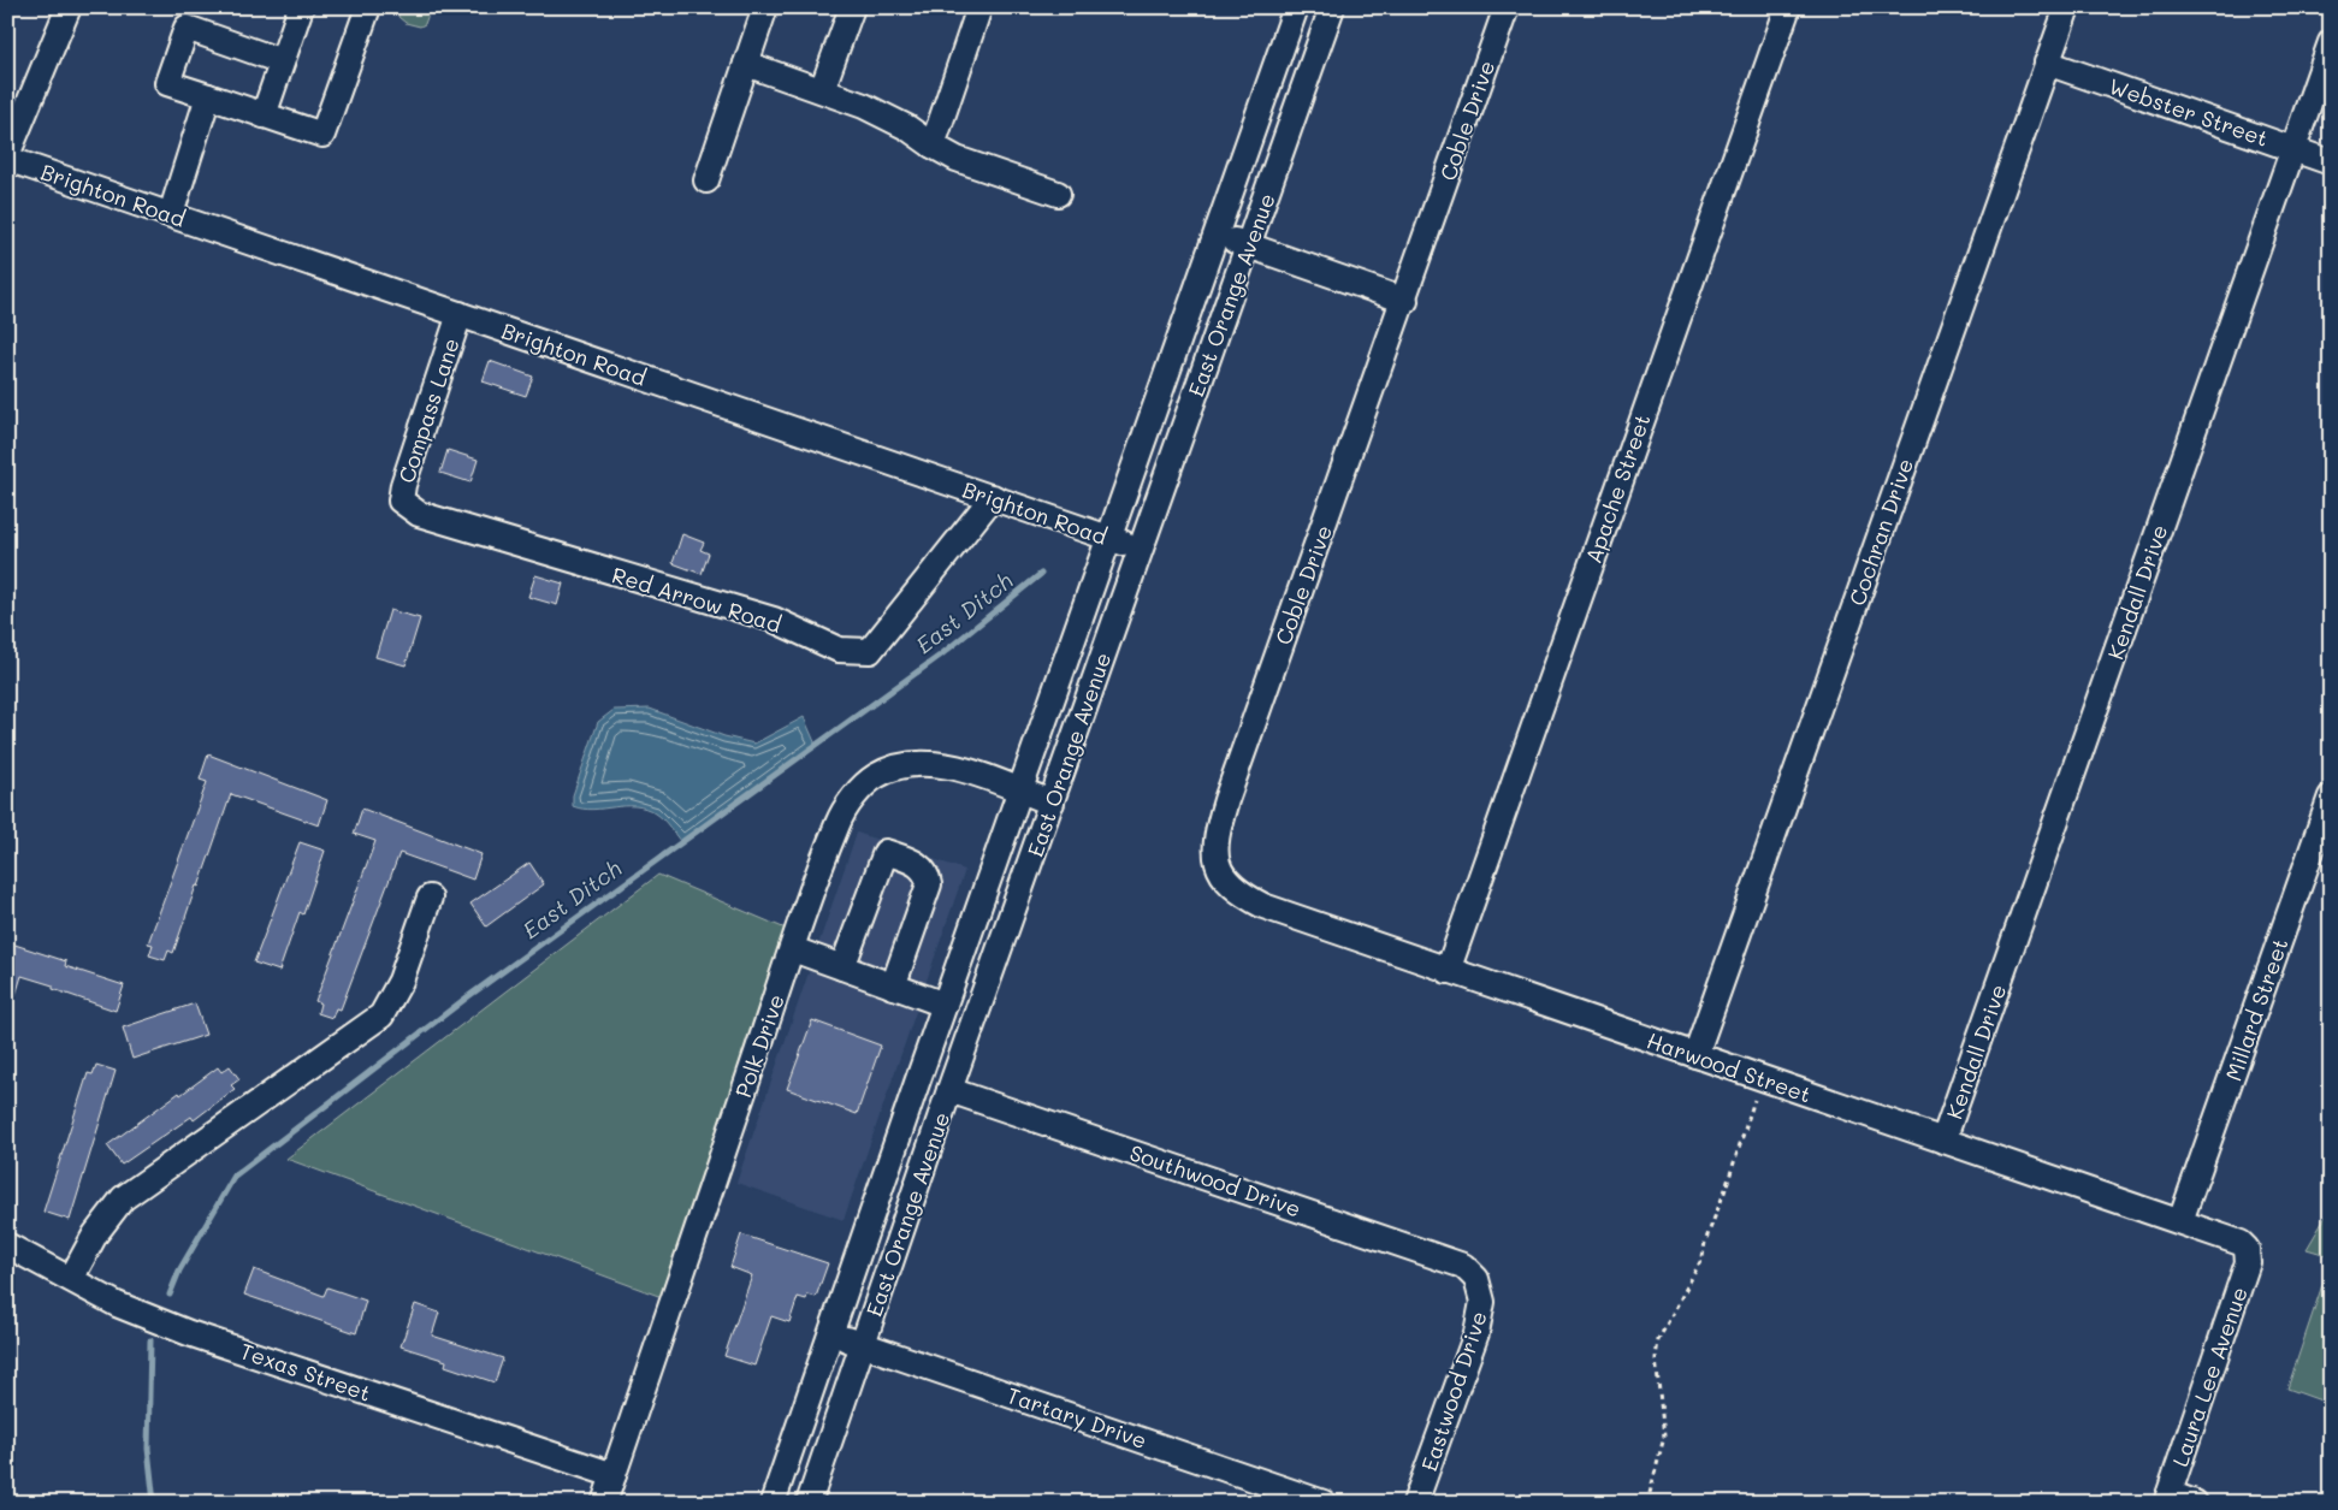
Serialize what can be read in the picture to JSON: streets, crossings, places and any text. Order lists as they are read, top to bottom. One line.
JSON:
{"streets":{"street":["Webster Street","Coble Drive","Brighton Road","East Orange Avenue","Compass Lane","Apache Street","Cochran Drive","Kendall Drive","Red Arrow Road","Millard Street","Polk Drive","Harwood Street","Southwood Drive","Texas Street","Laura Lee Avenue","Eastwood Drive","Tartary Drive"]},"crossings":[["Webster Street","Cochran Drive"],["Webster Street","Kendall Drive"],["Coble Drive","Harwood Street"],["Brighton Road","East Orange Avenue"],["Brighton Road","Compass Lane"],["Brighton Road","Red Arrow Road"],["East Orange Avenue","Polk Drive"],["East Orange Avenue","Southwood Drive"],["East Orange Avenue","Tartary Drive"],["Compass Lane","Red Arrow Road"],["Apache Street","Harwood Street"],["Cochran Drive","Harwood Street"],["Kendall Drive","Harwood Street"],["Millard Street","Harwood Street"],["Polk Drive","Texas Street"],["Harwood Street","Laura Lee Avenue"],["Southwood Drive","Eastwood Drive"]],"water":["East Ditch"]}
